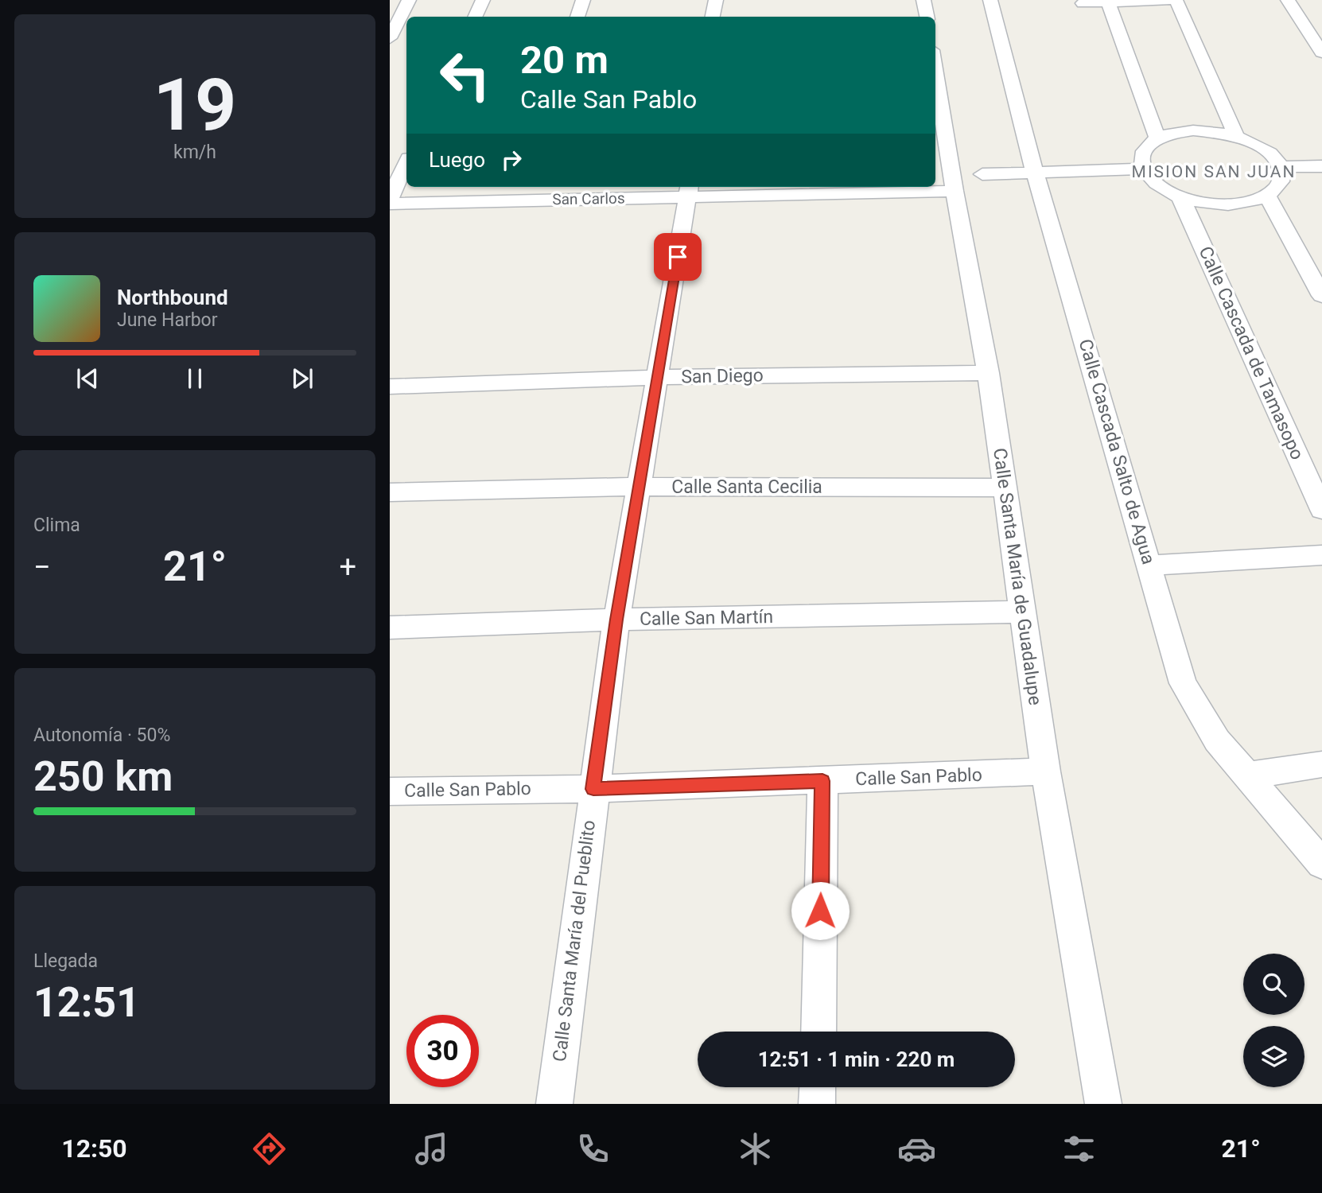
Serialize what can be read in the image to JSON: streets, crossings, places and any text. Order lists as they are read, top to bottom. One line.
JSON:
{"streets":{"street":["San Carlos","Calle Cascada de Tamasopo","San Diego","Calle Cascada Salto de Agua","Calle Santa Cecilia","Calle Santa María de Guadalupe","Calle San Martín","Calle San Pablo","Calle Santa María del Pueblito"]},"crossings":[["San Carlos","Calle Santa María de Guadalupe"],["San Carlos","Calle Santa María del Pueblito"],["San Diego","Calle Santa María de Guadalupe"],["San Diego","Calle Santa María del Pueblito"],["Calle Santa Cecilia","Calle Santa María de Guadalupe"],["Calle Santa Cecilia","Calle Santa María del Pueblito"],["Calle Santa María de Guadalupe","Calle San Martín"],["Calle Santa María de Guadalupe","Calle San Pablo"],["Calle San Martín","Calle Santa María del Pueblito"],["Calle San Pablo","Calle Santa María del Pueblito"]],"districts":["MISION SAN JUAN"],"page":{"tile":[["19","km/h"],"Clima",["Autonomía · 50%","250 km"],["Llegada","12:51"]],"turn":["20 m","Calle San Pablo"],"then":"Luego","song":["Northbound","June Harbor"],"heat":["−","21°","+"],"limit":"30","trip":"12:51 · 1 min · 220 m","tabs":["12:50","21°"]}}
